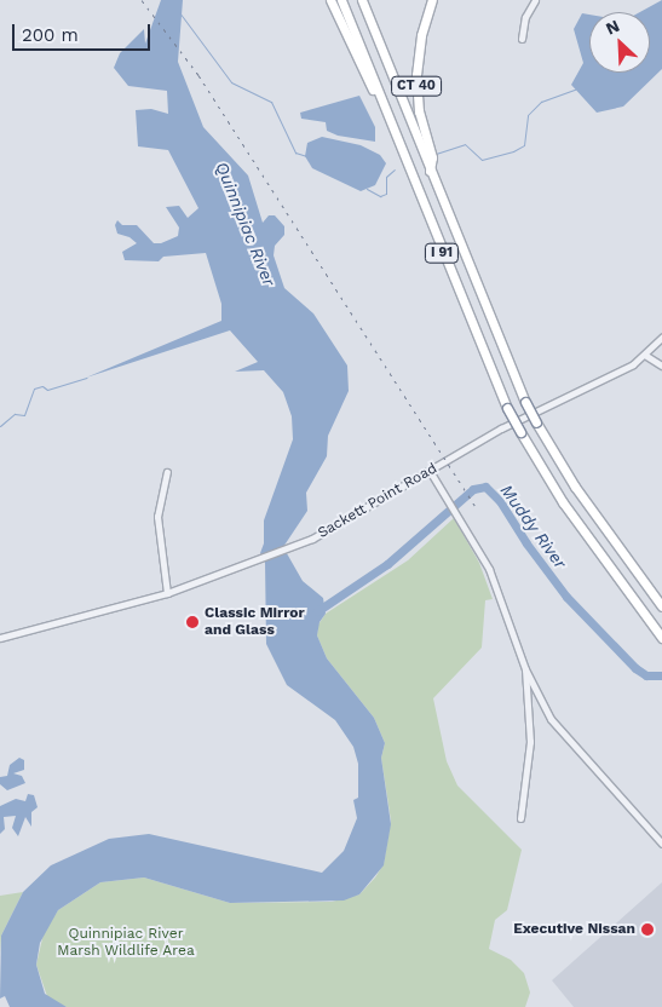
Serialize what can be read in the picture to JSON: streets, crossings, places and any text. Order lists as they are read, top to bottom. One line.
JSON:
{"streets":{"highway":["CT 40","I 91"],"street":["Sackett Point Road"]},"crossings":[["CT 40","I 91"]],"water":["Quinnipiac River","Muddy River"],"parks":["Quinnipiac River Marsh Wildlife Area"],"places":["Classic Mirror and Glass","Executive Nissan"],"scale_bar":"200 m","north":"top left"}
